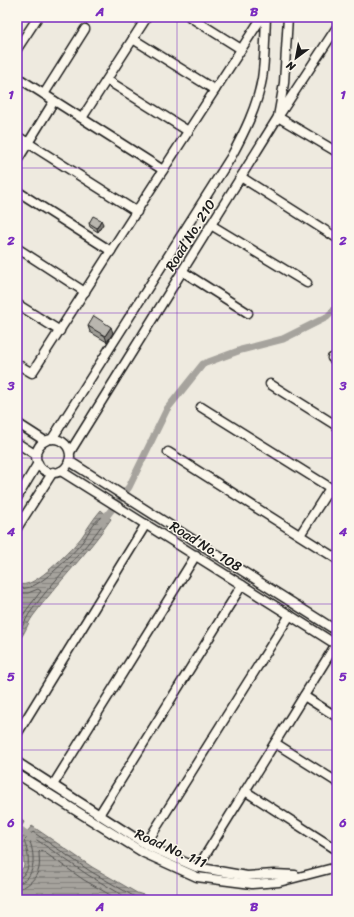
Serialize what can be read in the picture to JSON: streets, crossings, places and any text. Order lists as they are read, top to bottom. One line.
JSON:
{"streets":{"street":["Road No. 210","Road No. 108","Road No. 111"]},"crossings":[["Road No. 210","Road No. 108"]],"north":"bottom left","grid":{"columns":["A","B"],"rows":["1","2","3","4","5","6"]}}
